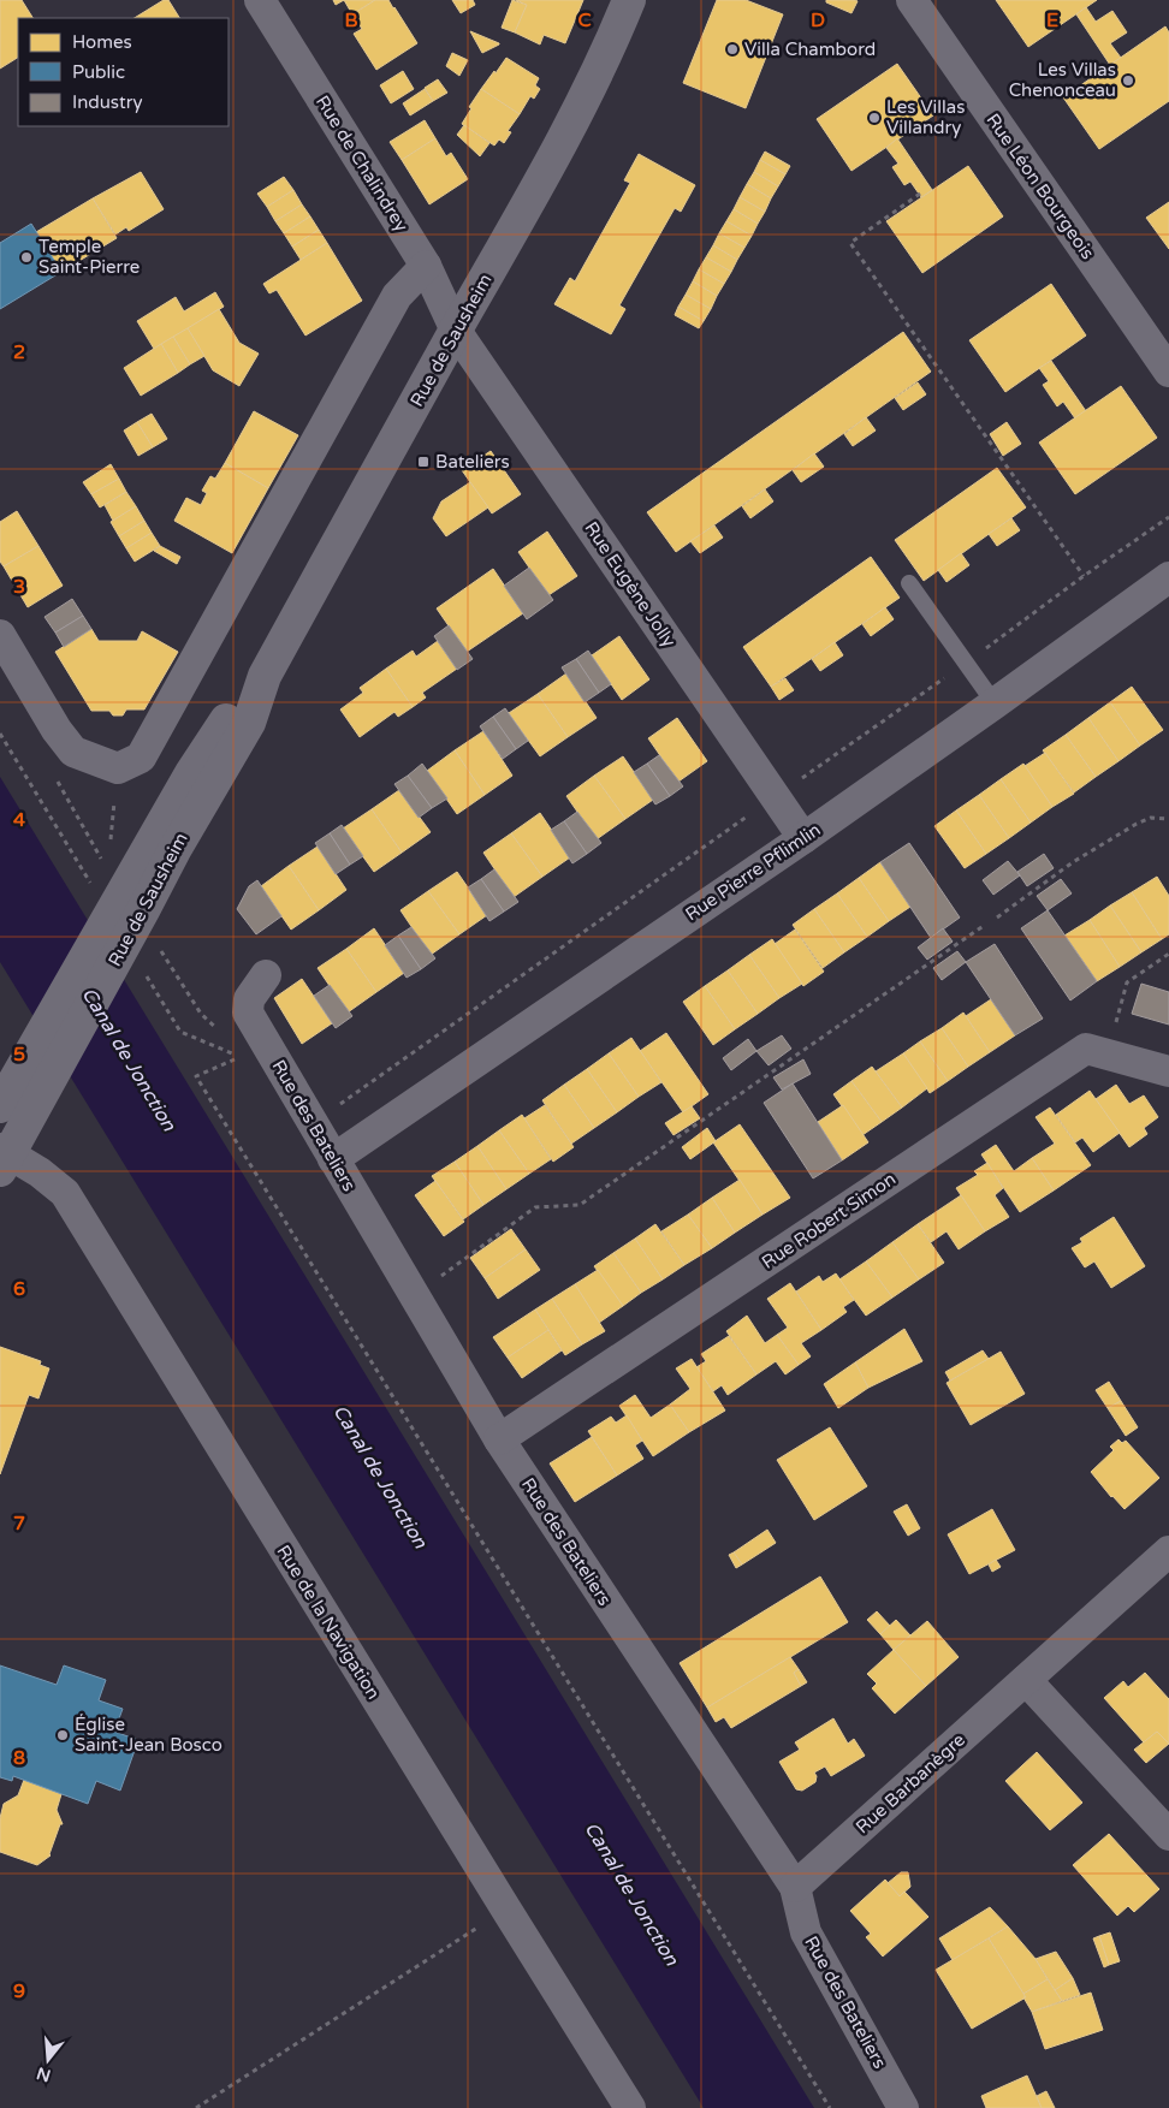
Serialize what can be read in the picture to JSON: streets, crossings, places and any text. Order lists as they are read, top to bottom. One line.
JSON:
{"streets":{"main road":["Rue de Sausheim"],"street":["Rue de Chalindrey","Rue Léon Bourgeois","Rue Eugène Jolly","Rue Pierre Pflimlin","Rue des Bateliers","Rue Robert Simon","Rue de la Navigation","Rue Barbanègre"]},"crossings":[["Rue de Chalindrey","Rue de Sausheim"],["Rue de Chalindrey","Rue Eugène Jolly"],["Rue de Sausheim","Rue Eugène Jolly"],["Rue de Sausheim","Rue de la Navigation"],["Rue Eugène Jolly","Rue Pierre Pflimlin"],["Rue Pierre Pflimlin","Rue des Bateliers"],["Rue des Bateliers","Rue Robert Simon"],["Rue des Bateliers","Rue Barbanègre"]],"water":["Canal de Jonction"],"places":{"other":["Villa Chambord","Les Villas Chenonceau","Les Villas Villandry","Temple Saint-Pierre","Église Saint-Jean Bosco"],"transit":["Bateliers"]},"legend":["Homes","Public","Industry"],"north":"bottom","grid":{"columns":["B","C","D","E"],"rows":["2","3","4","5","6","7","8","9"]}}
